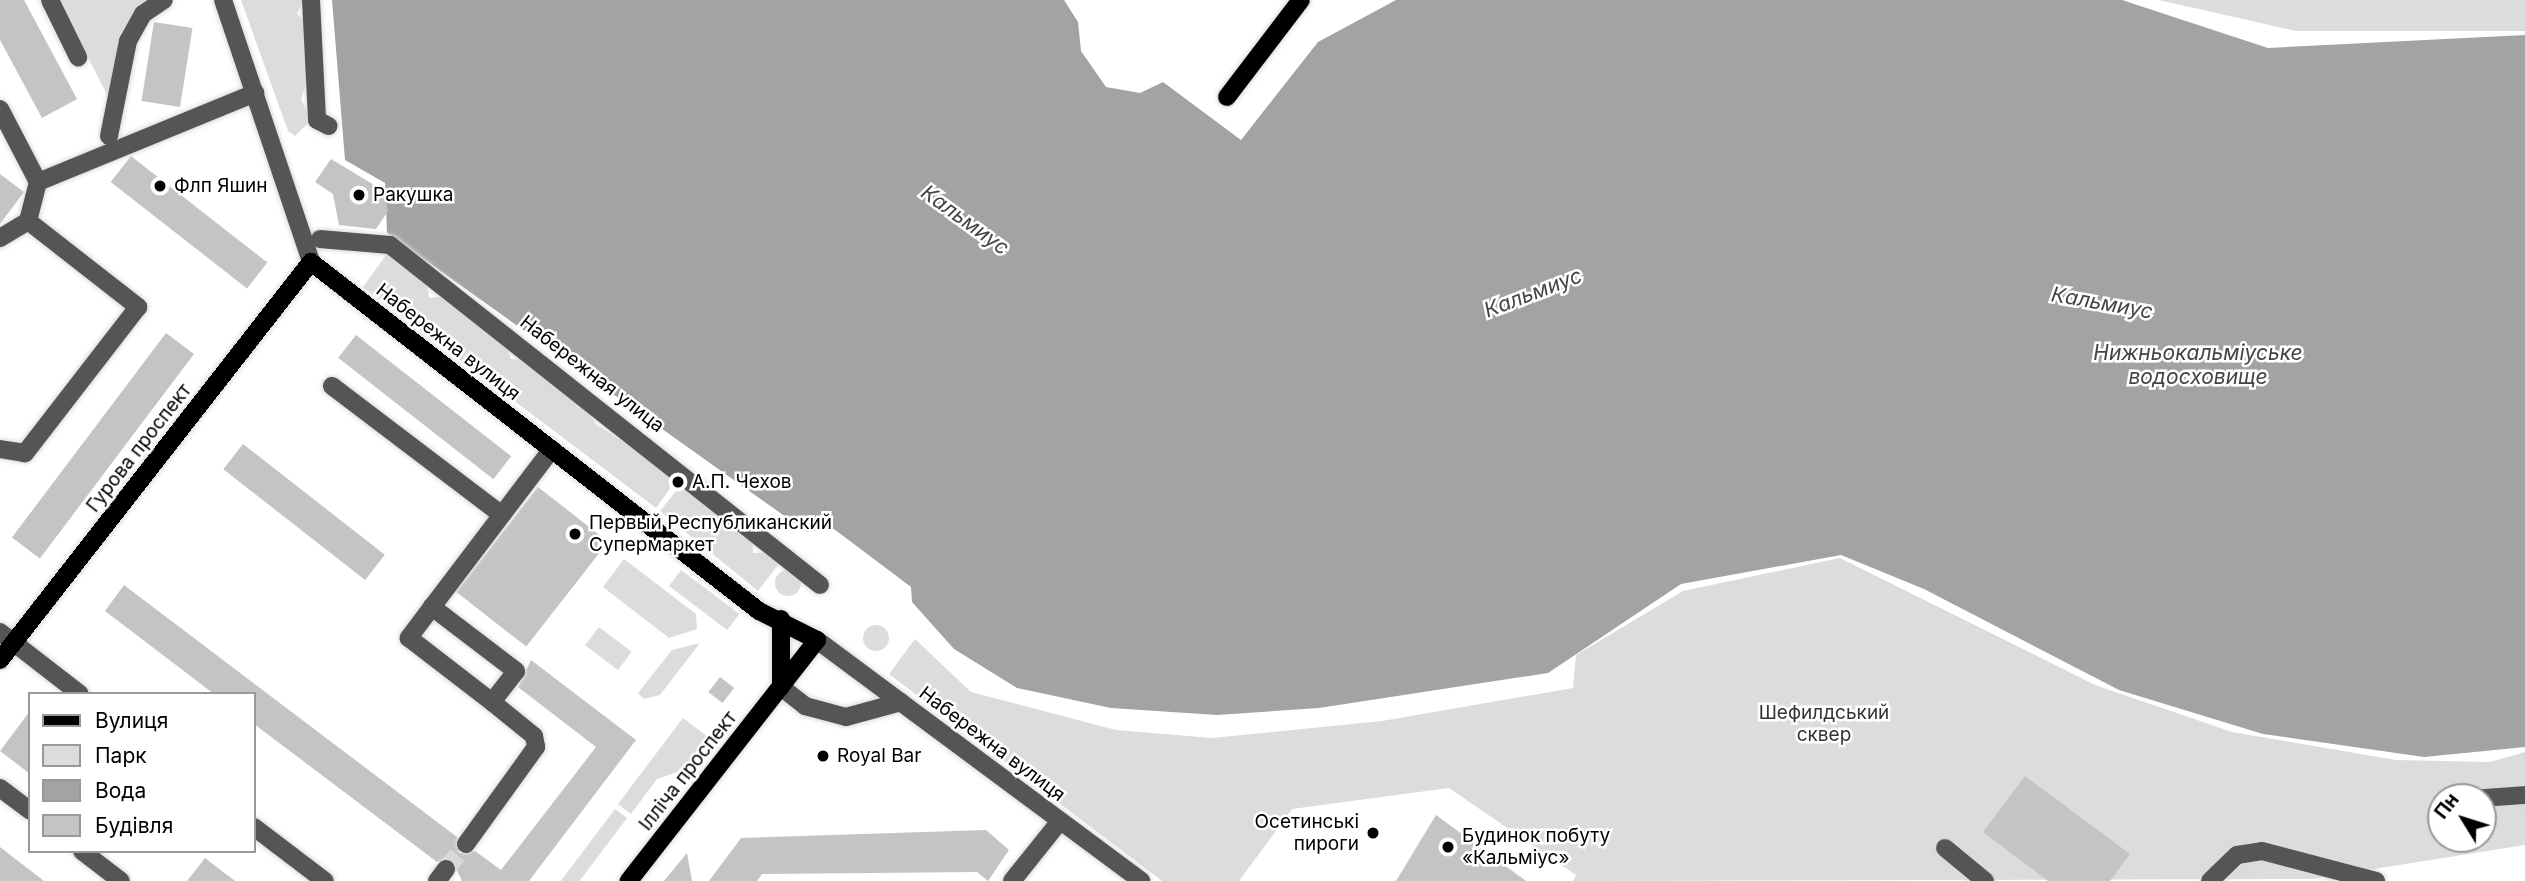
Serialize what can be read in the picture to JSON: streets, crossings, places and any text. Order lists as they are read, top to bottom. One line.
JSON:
{"streets":{"main road":["Набережна вулиця","Гурова проспект","Ілліча проспект"],"street":["Набережная улица"]},"crossings":[["Набережна вулиця","Гурова проспект"],["Набережна вулиця","Ілліча проспект"]],"water":["Кальмиус","Нижньокальміуське водосховище"],"parks":["Шефилдський сквер"],"places":["Флп Яшин","Ракушка","А.П. Чехов","Первый Республиканский Супермаркет","Royal Bar","Осетинські пироги","Будинок побуту «Кальміус»"],"legend":["Вулиця","Парк","Вода","Будівля"],"north":"top left"}
